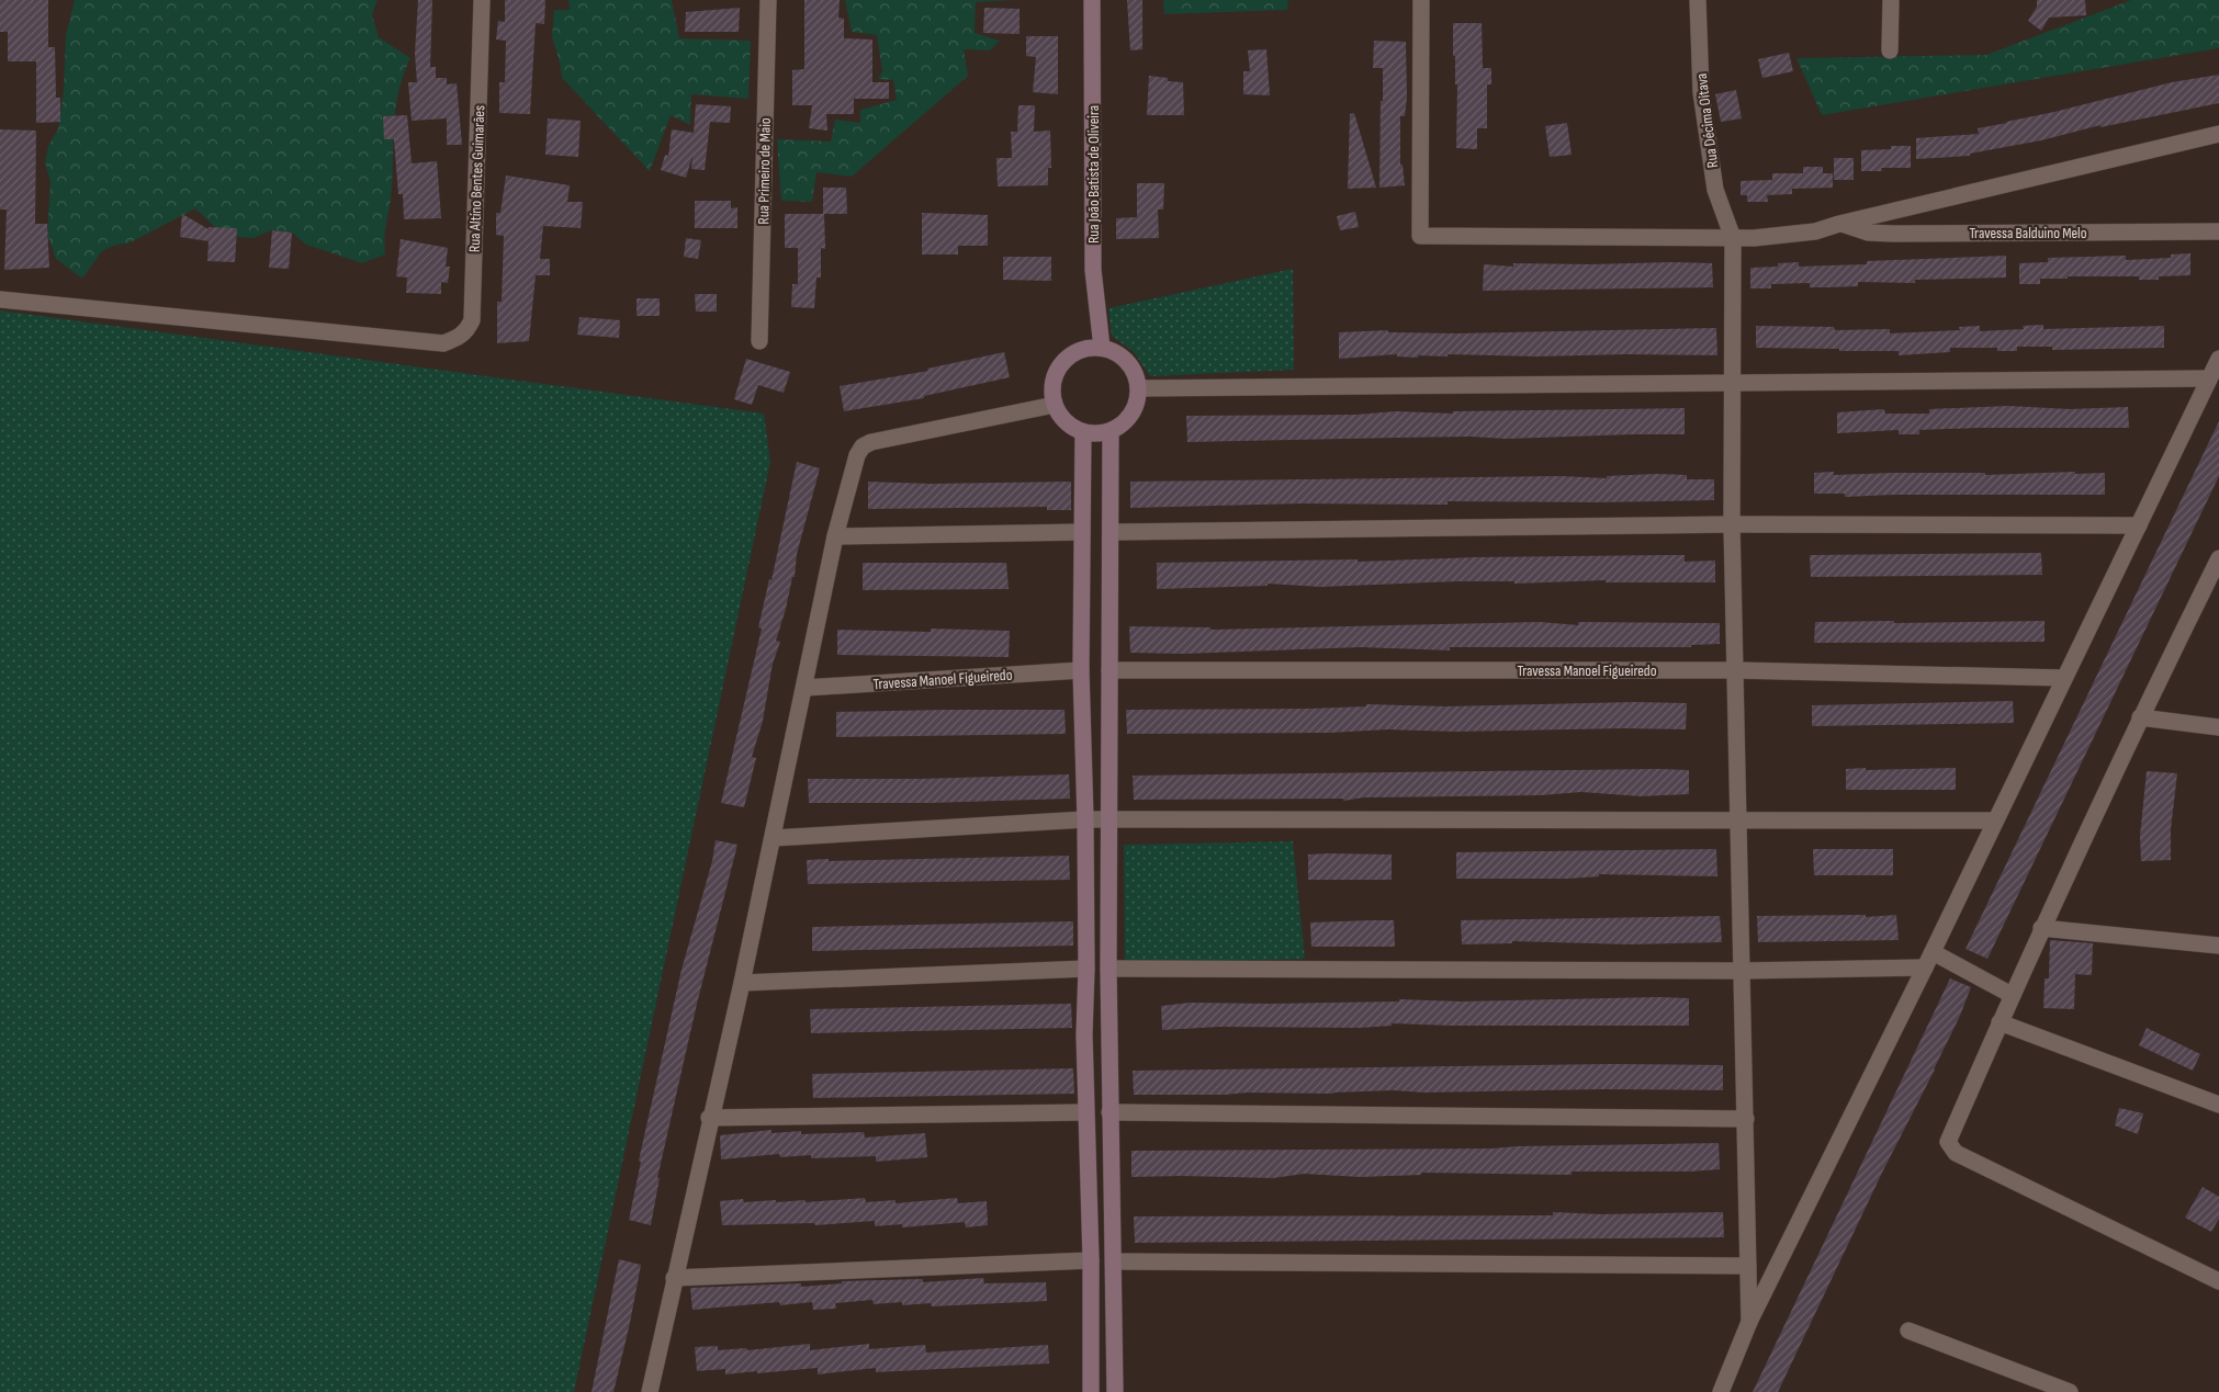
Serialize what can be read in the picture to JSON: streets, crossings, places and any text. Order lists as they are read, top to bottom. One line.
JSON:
{"streets":{"street":["Rua Décima Oitava","Rua Primeiro de Maio","Rua João Batista de Oliveira","Rua Altíno Bentes Guimarães","Travessa Balduino Melo","Travessa Manoel Figueiredo"]},"crossings":[["Rua Décima Oitava","Travessa Manoel Figueiredo"]]}
